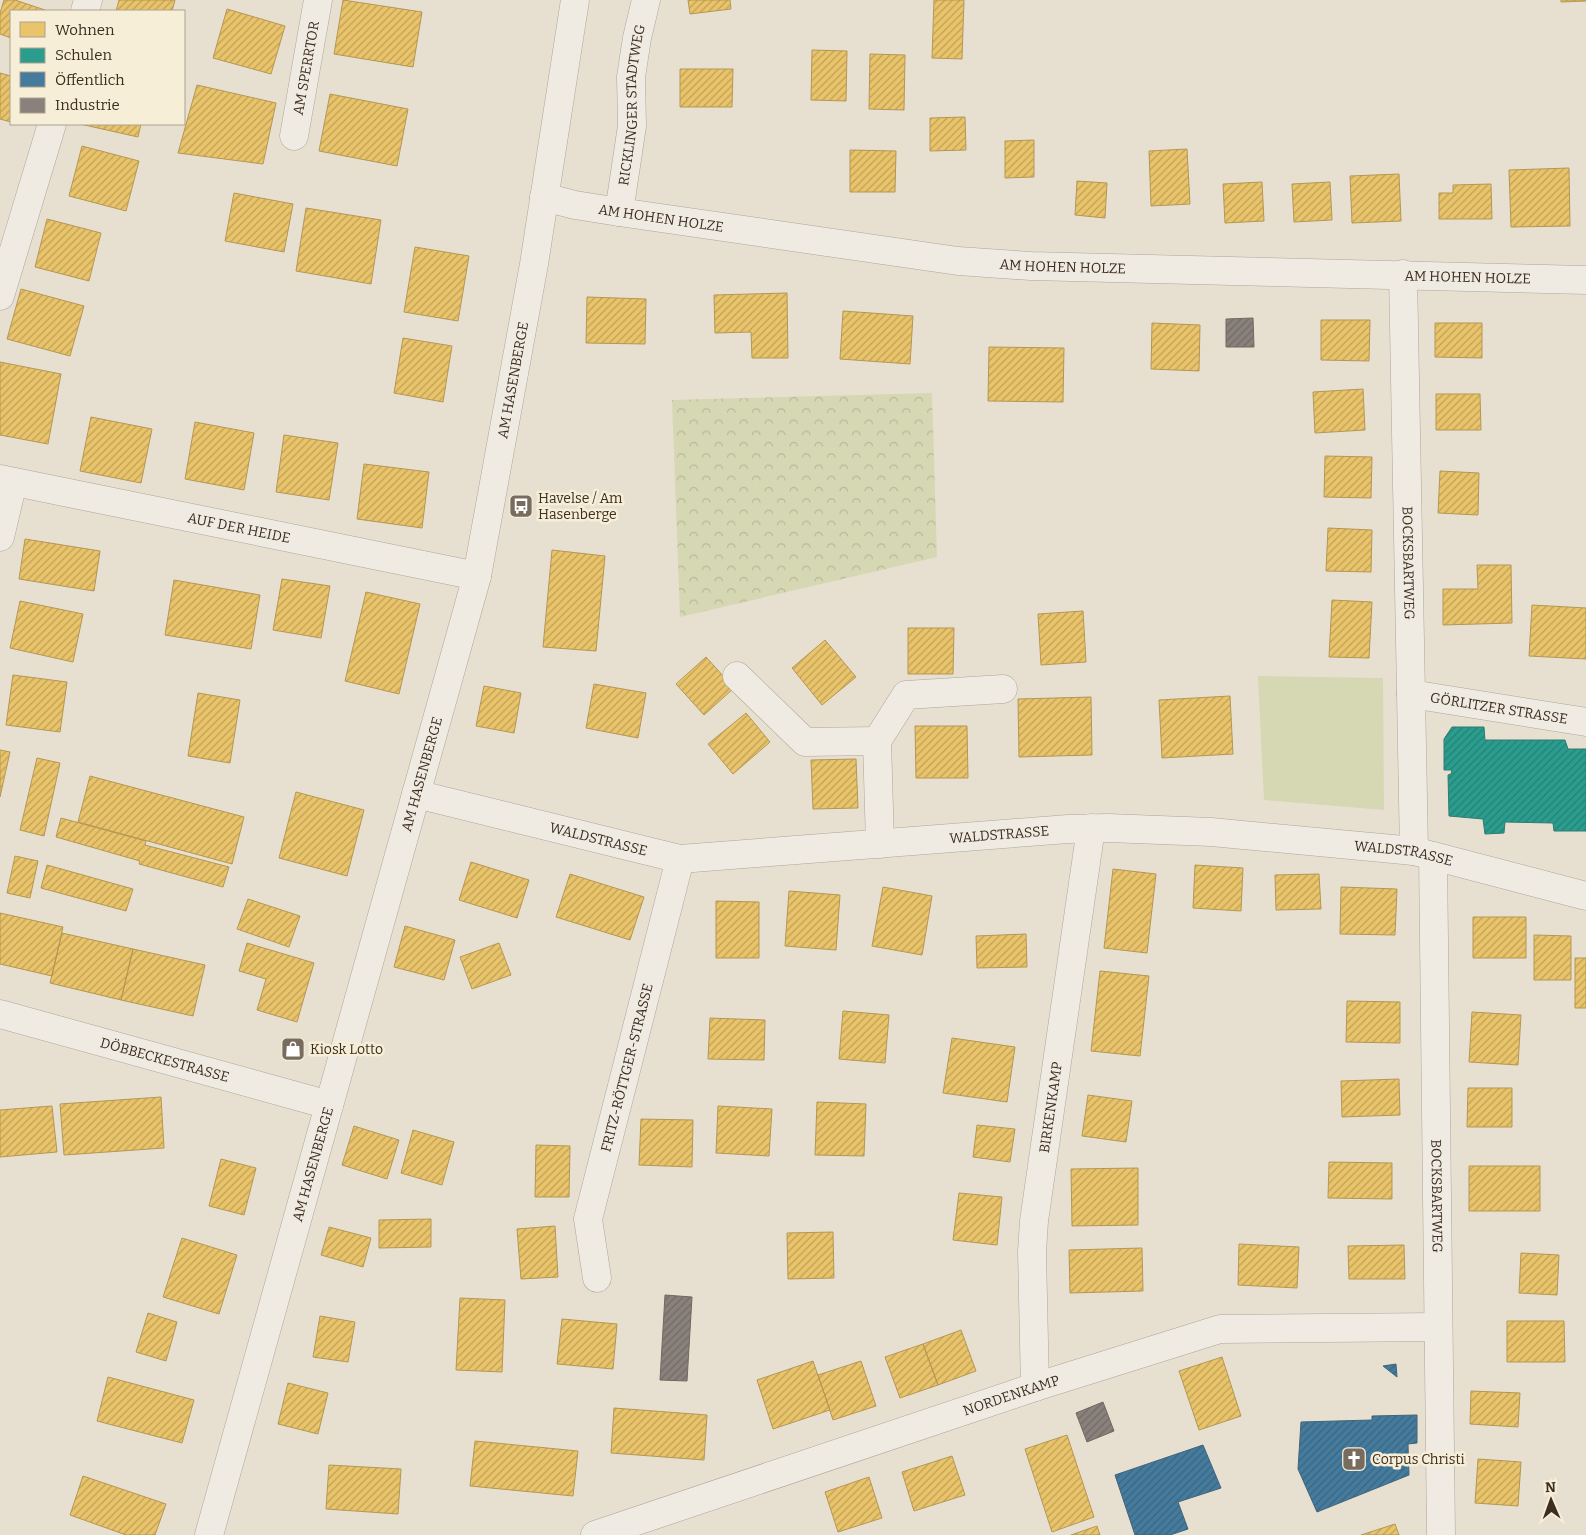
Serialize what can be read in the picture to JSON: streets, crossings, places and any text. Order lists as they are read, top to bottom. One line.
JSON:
{"streets":{"street":["AM SPERRTOR","RICKLINGER STADTWEG","AM HOHEN HOLZE","AM HASENBERGE","AUF DER HEIDE","BOCKSBARTWEG","GÖRLITZER STRASSE","WALDSTRASSE","DÖBBECKESTRASSE","FRITZ-RÖTTGER-STRASSE","BIRKENKAMP","NORDENKAMP"]},"crossings":[["RICKLINGER STADTWEG","AM HOHEN HOLZE"],["AM HOHEN HOLZE","AM HASENBERGE"],["AM HOHEN HOLZE","BOCKSBARTWEG"],["AM HASENBERGE","AUF DER HEIDE"],["AM HASENBERGE","WALDSTRASSE"],["AM HASENBERGE","DÖBBECKESTRASSE"],["BOCKSBARTWEG","GÖRLITZER STRASSE"],["BOCKSBARTWEG","WALDSTRASSE"],["BOCKSBARTWEG","NORDENKAMP"],["WALDSTRASSE","FRITZ-RÖTTGER-STRASSE"],["WALDSTRASSE","BIRKENKAMP"],["BIRKENKAMP","NORDENKAMP"]],"places":{"bus stop":["Havelse / Am Hasenberge"],"shop":["Kiosk Lotto"],"church":["Corpus Christi"]},"legend":["Wohnen","Schulen","Öffentlich","Industrie"],"north":"top"}
